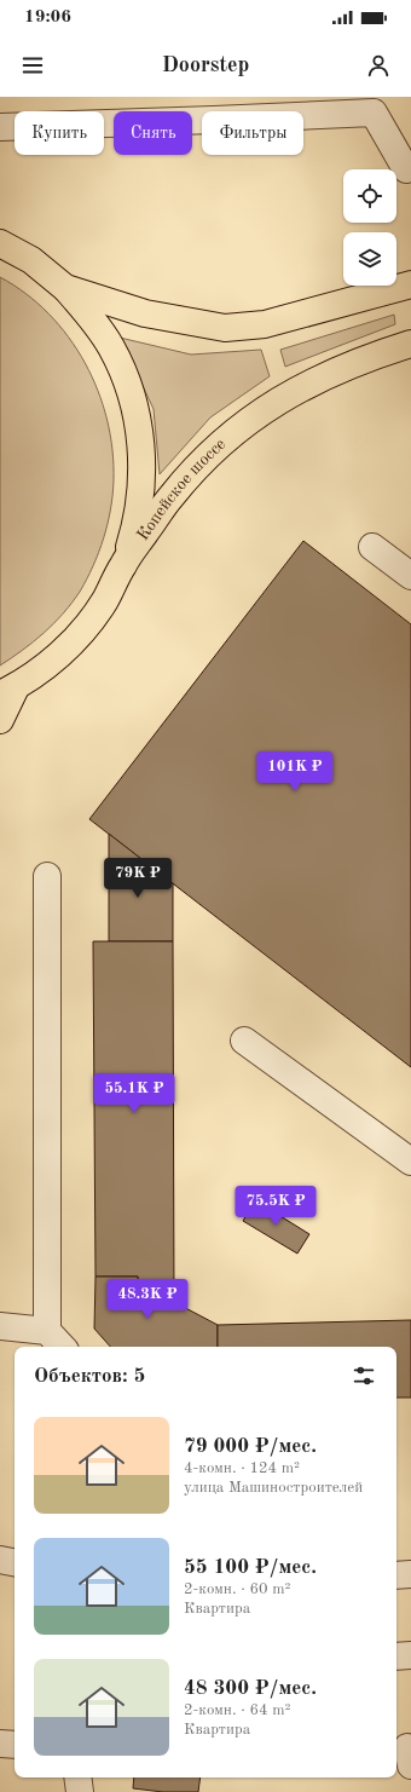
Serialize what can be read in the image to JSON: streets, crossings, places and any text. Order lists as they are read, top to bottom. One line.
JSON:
{"streets":{"main road":["Копейское шоссе"]},"page":{"status":"19:06","header":"Doorstep","chip":["Купить","Снять","Фильтры"],"price":["101K ₽","79K ₽","55.1K ₽","75.5K ₽","48.3K ₽"],"heading":"Объектов: 5","list":[{"name":"79 000 ₽/мес.","note":"4-комн. · 124 m² · улица Машиностроителей"},{"name":"55 100 ₽/мес.","note":"2-комн. · 60 m² · Квартира"},{"name":"48 300 ₽/мес.","note":"2-комн. · 64 m² · Квартира"}]}}
